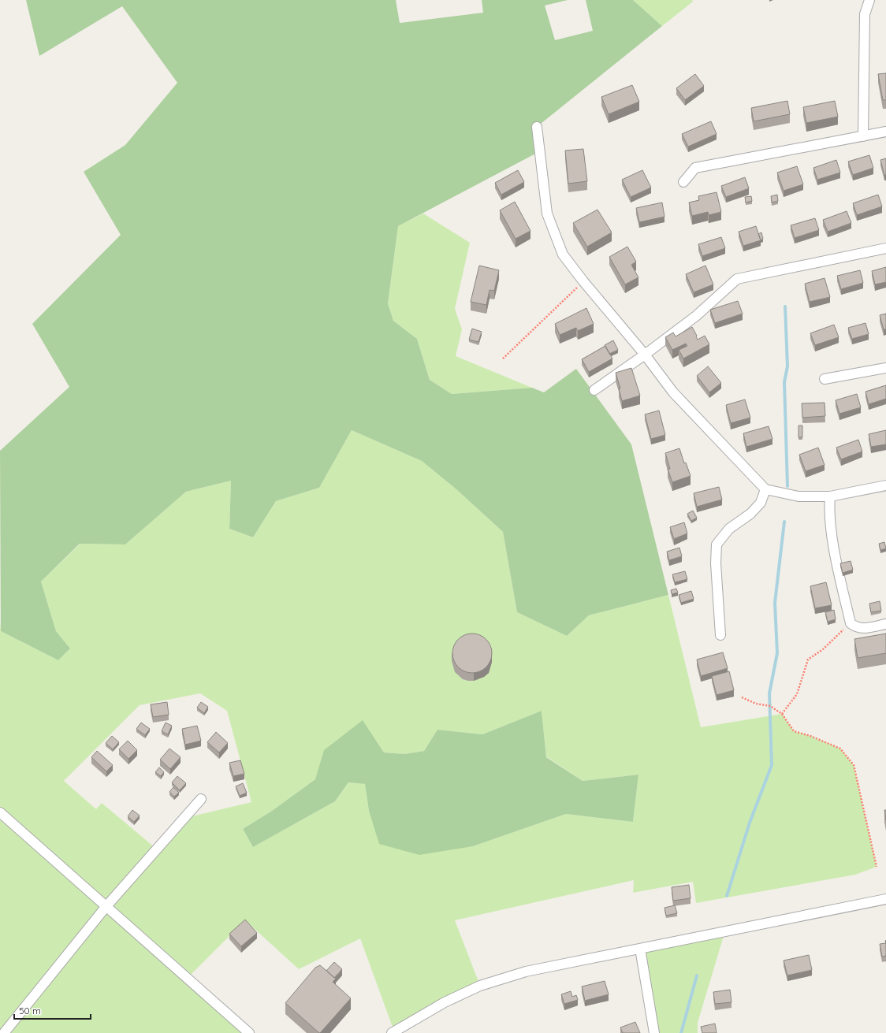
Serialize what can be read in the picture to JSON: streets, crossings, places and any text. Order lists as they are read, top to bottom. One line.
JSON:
{"scale_bar":"50 m"}
